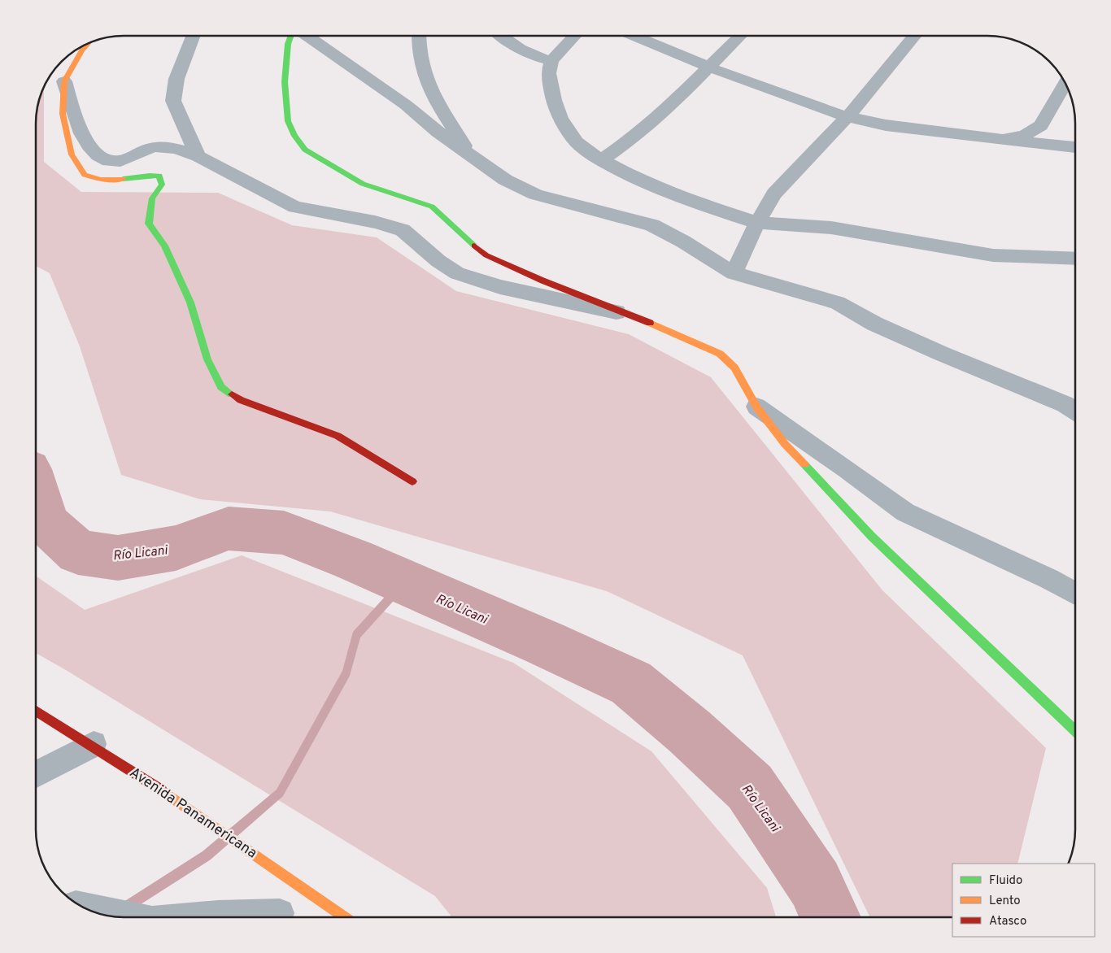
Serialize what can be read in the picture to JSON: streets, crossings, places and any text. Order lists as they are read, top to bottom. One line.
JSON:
{"streets":{"street":["Avenida Panamericana"]},"water":["Río Licani"],"legend":["Fluido","Lento","Atasco"]}
